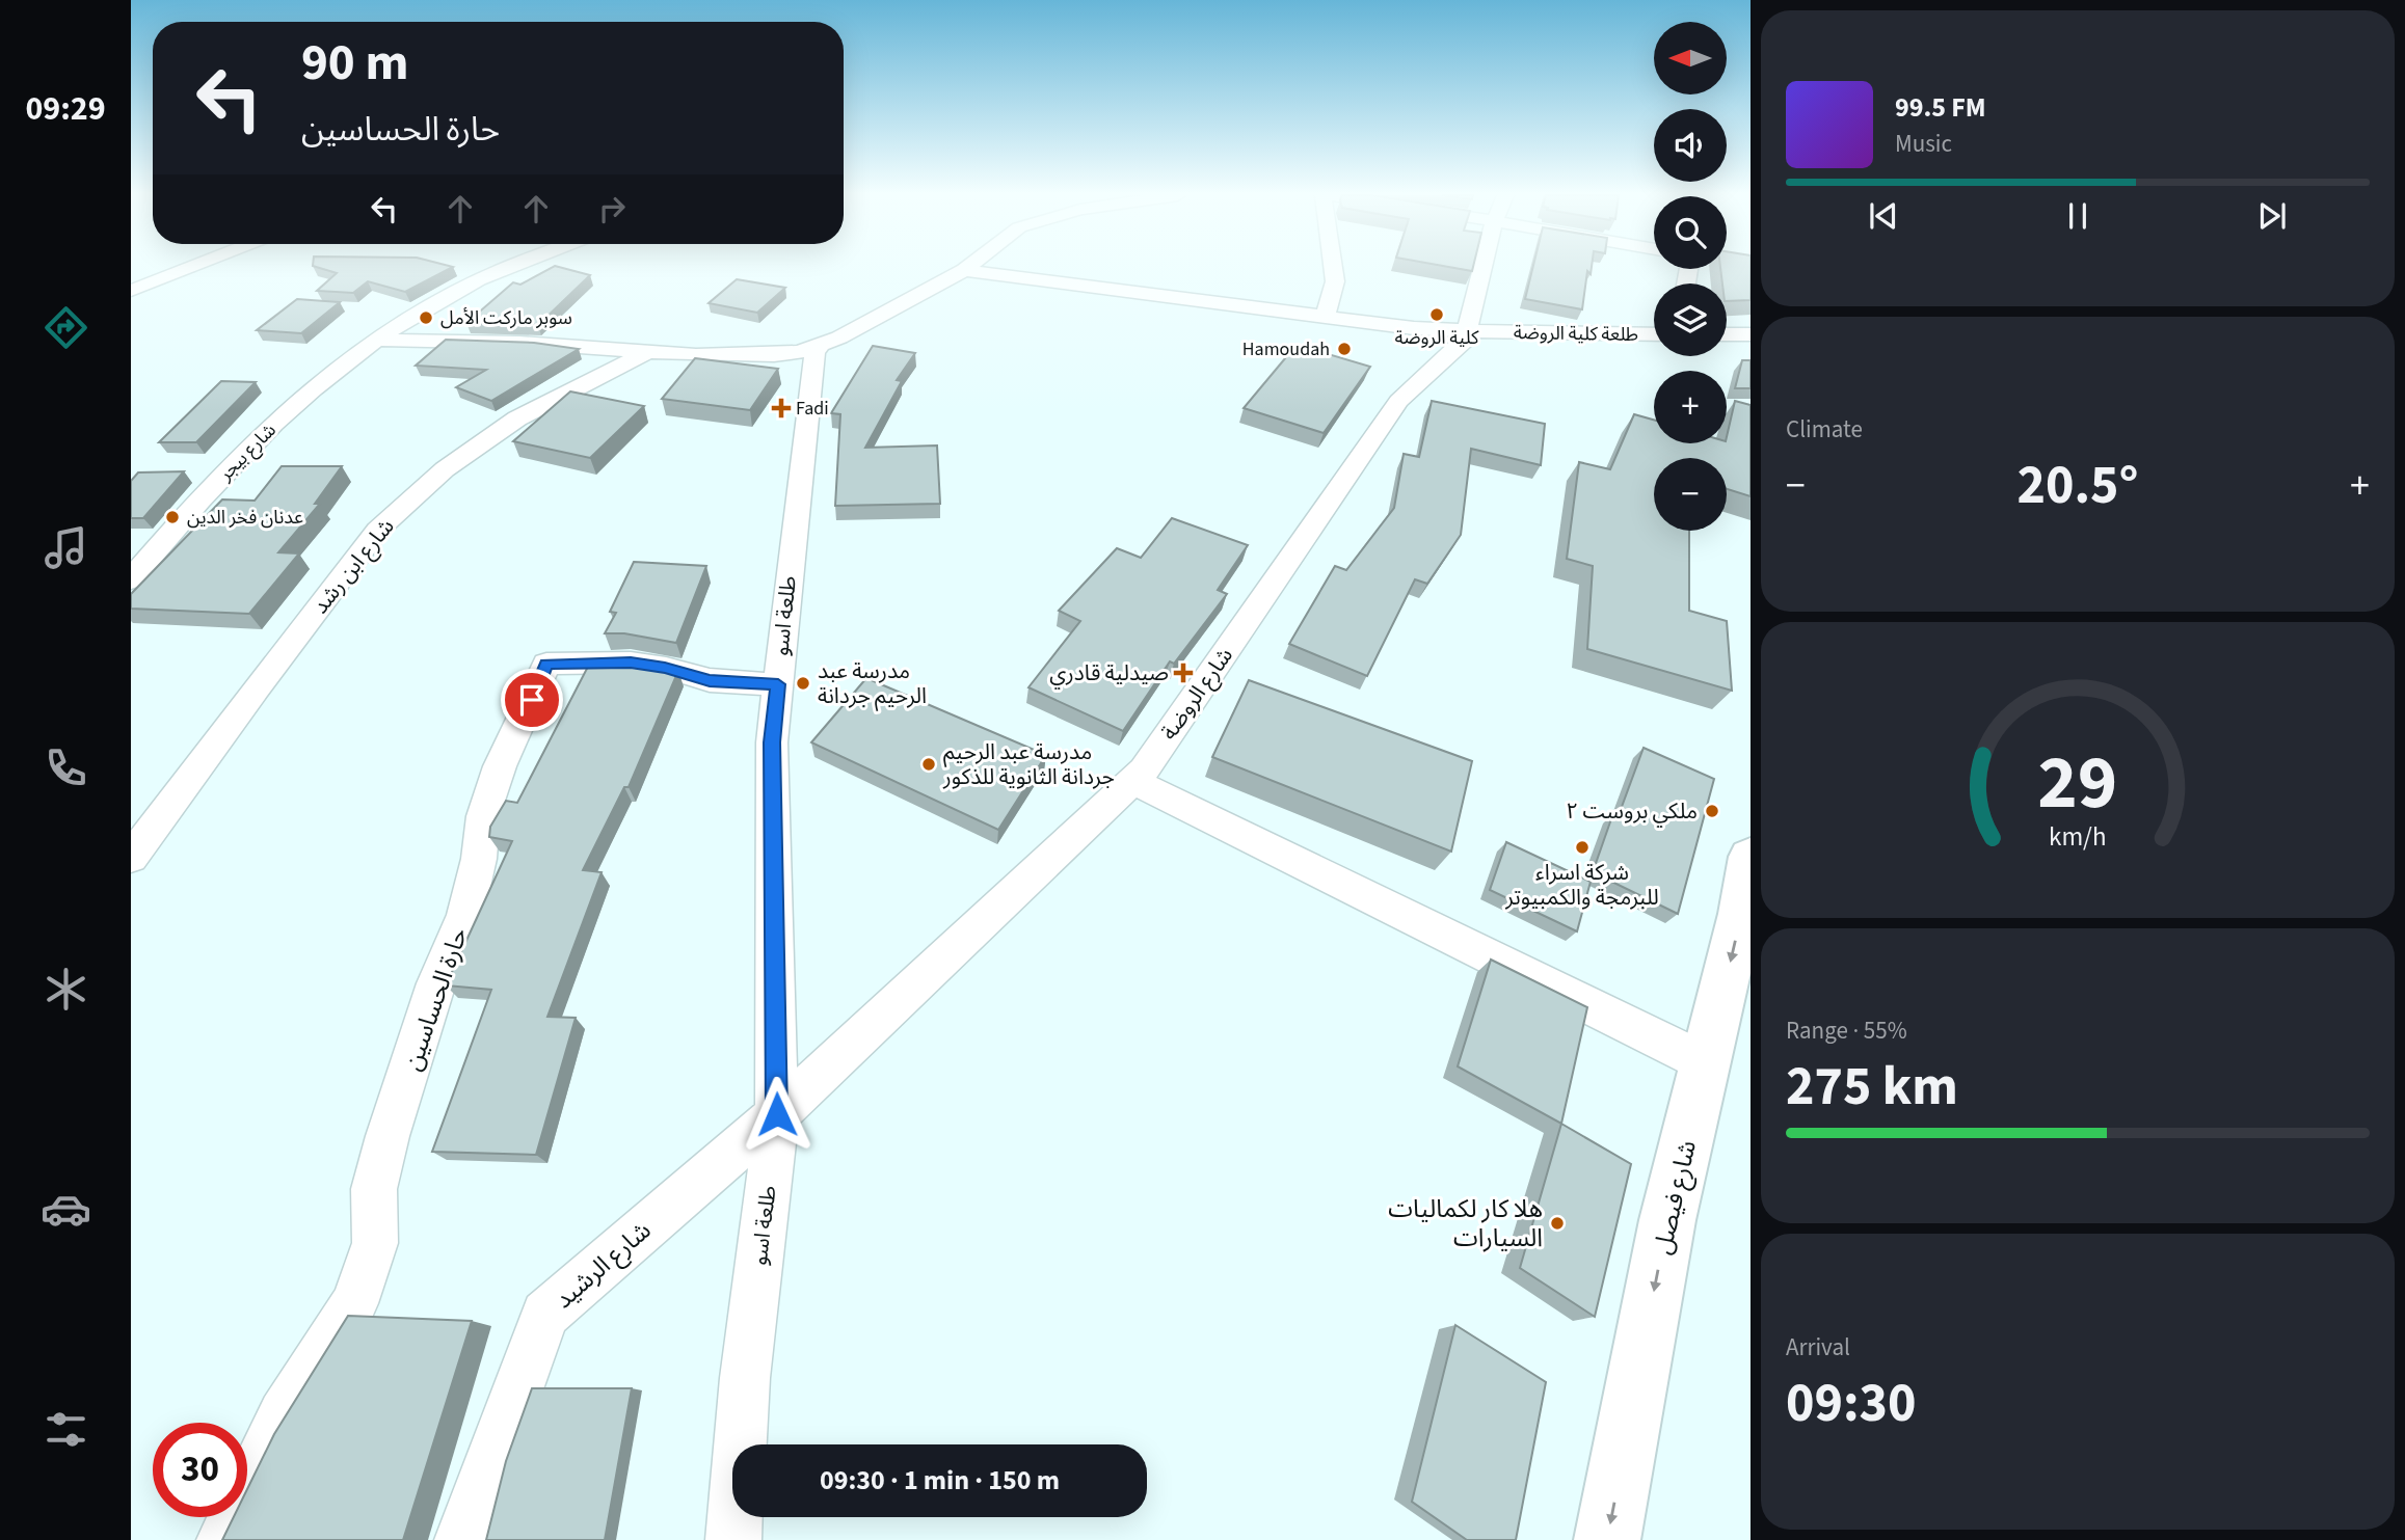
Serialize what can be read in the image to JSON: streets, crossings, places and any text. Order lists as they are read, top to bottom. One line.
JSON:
{"streets":{"main road":["شارع فيصل"],"street":["طلعة كلية الروضة","شارع بيجر","شارع ابن رشد","طلعة اسو","شارع الروضة","حارة الحساسين","شارع الرشيد"]},"crossings":[["طلعة كلية الروضة","شارع الروضة"],["طلعة اسو","شارع الروضة"],["طلعة اسو","حارة الحساسين"],["طلعة اسو","شارع الرشيد"],["شارع الروضة","شارع الرشيد"]],"one_way":["شارع فيصل"],"places":{"other":["كلية الروضة","سوبر ماركت الأمل","Hamoudah","عدنان فخر الدين","مدرسة عبد الرحيم جردانة","مدرسة عبد الرحيم جردانة الثانوية للذكور","ملكي بروست ٢","شركة اسراء للبرمجة والكمبيوتر","هلا كار لكماليات السيارات"],"health":["Fadi","صيدلية قادري"]},"north":"left","page":{"tabs":"09:29","map_buttons":["+","−"],"turn":["90 m","حارة الحساسين"],"song":["99.5 FM","Music"],"tile":["Climate",["Range · 55%","275 km"],["Arrival","09:30"]],"heat":["−","20.5°","+"],"limit":"30","trip":"09:30 · 1 min · 150 m","gauge":["29","km/h"]}}
